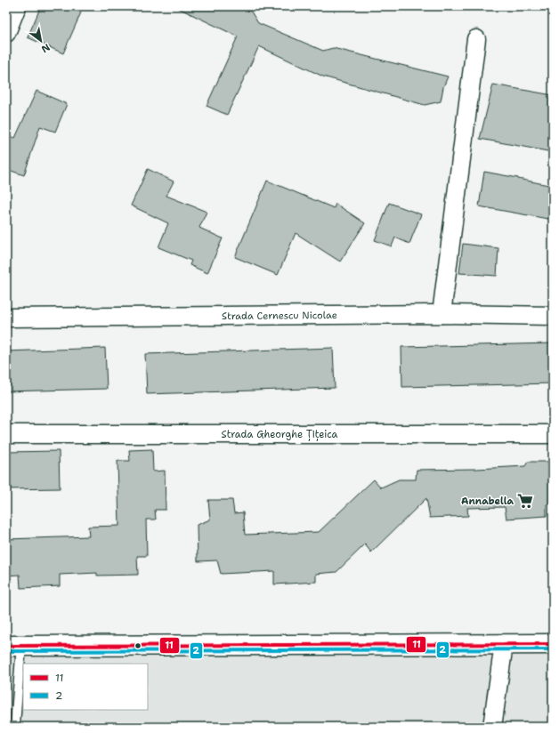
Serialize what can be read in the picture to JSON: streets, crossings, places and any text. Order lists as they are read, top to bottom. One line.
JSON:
{"streets":{"street":["Strada Cernescu Nicolae","Strada Gheorghe Țițeica"]},"places":{"supermarket":["Annabella"]},"lines":["transit line 11","transit line 2"],"legend":["11","2"],"north":"bottom right"}
